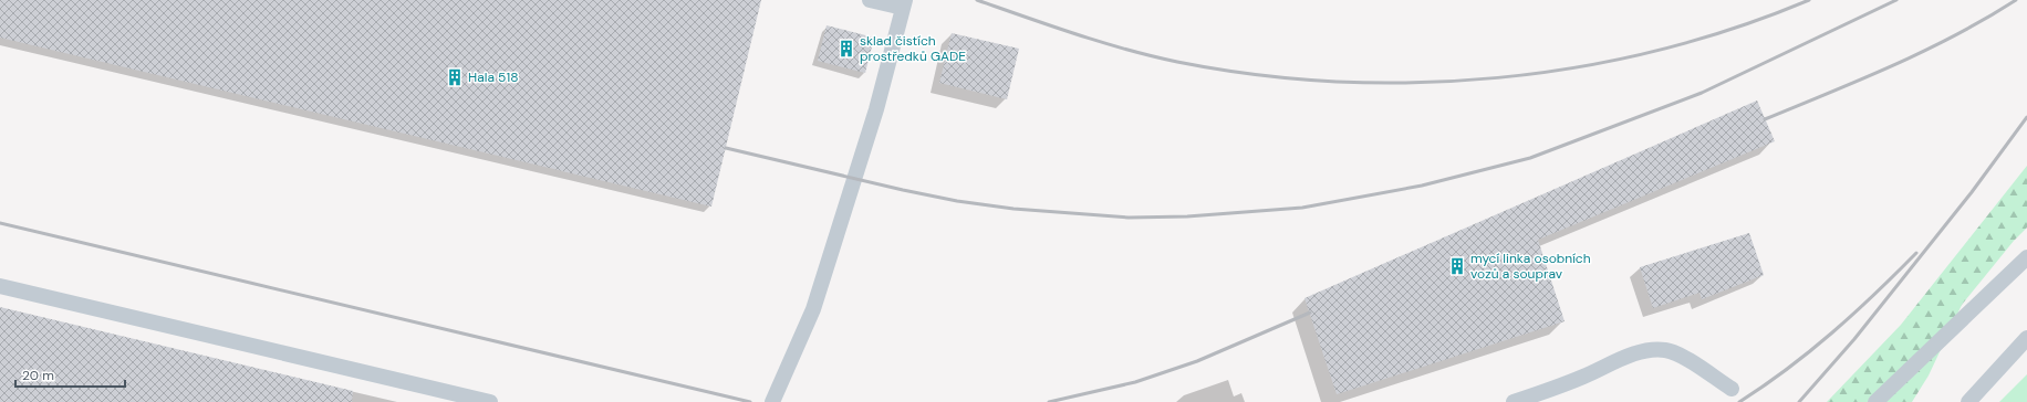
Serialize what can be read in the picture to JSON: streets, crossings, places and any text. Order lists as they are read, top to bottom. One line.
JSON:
{"places":{"building":["sklad čistích prostředků GADE","Hala 518","mycí linka osobních vozů a souprav"]},"scale_bar":"20 m"}
